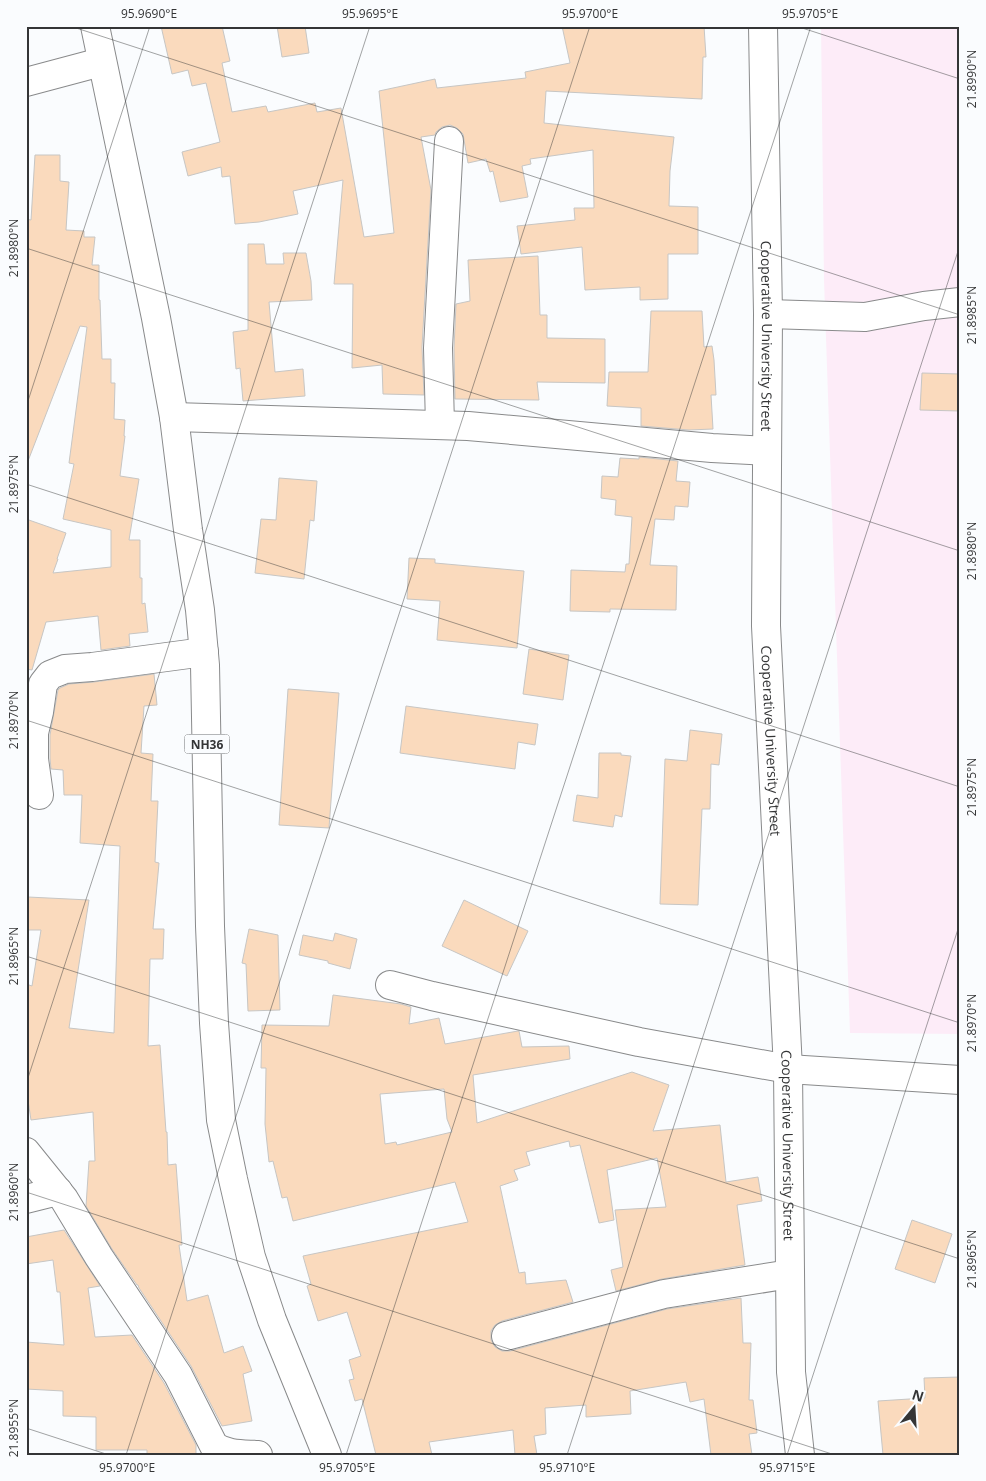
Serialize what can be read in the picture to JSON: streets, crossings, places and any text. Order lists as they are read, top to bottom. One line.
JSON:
{"streets":{"main road":["Cooperative University Street","NH36"]},"north":"top","coordinates":["95.9690°E","95.9695°E","95.9700°E","95.9705°E","21.8990°N","21.8980°N","21.8985°N","21.8975°N","21.8970°N","21.8965°N","21.8960°N","21.8955°N","95.9710°E","95.9715°E"]}
